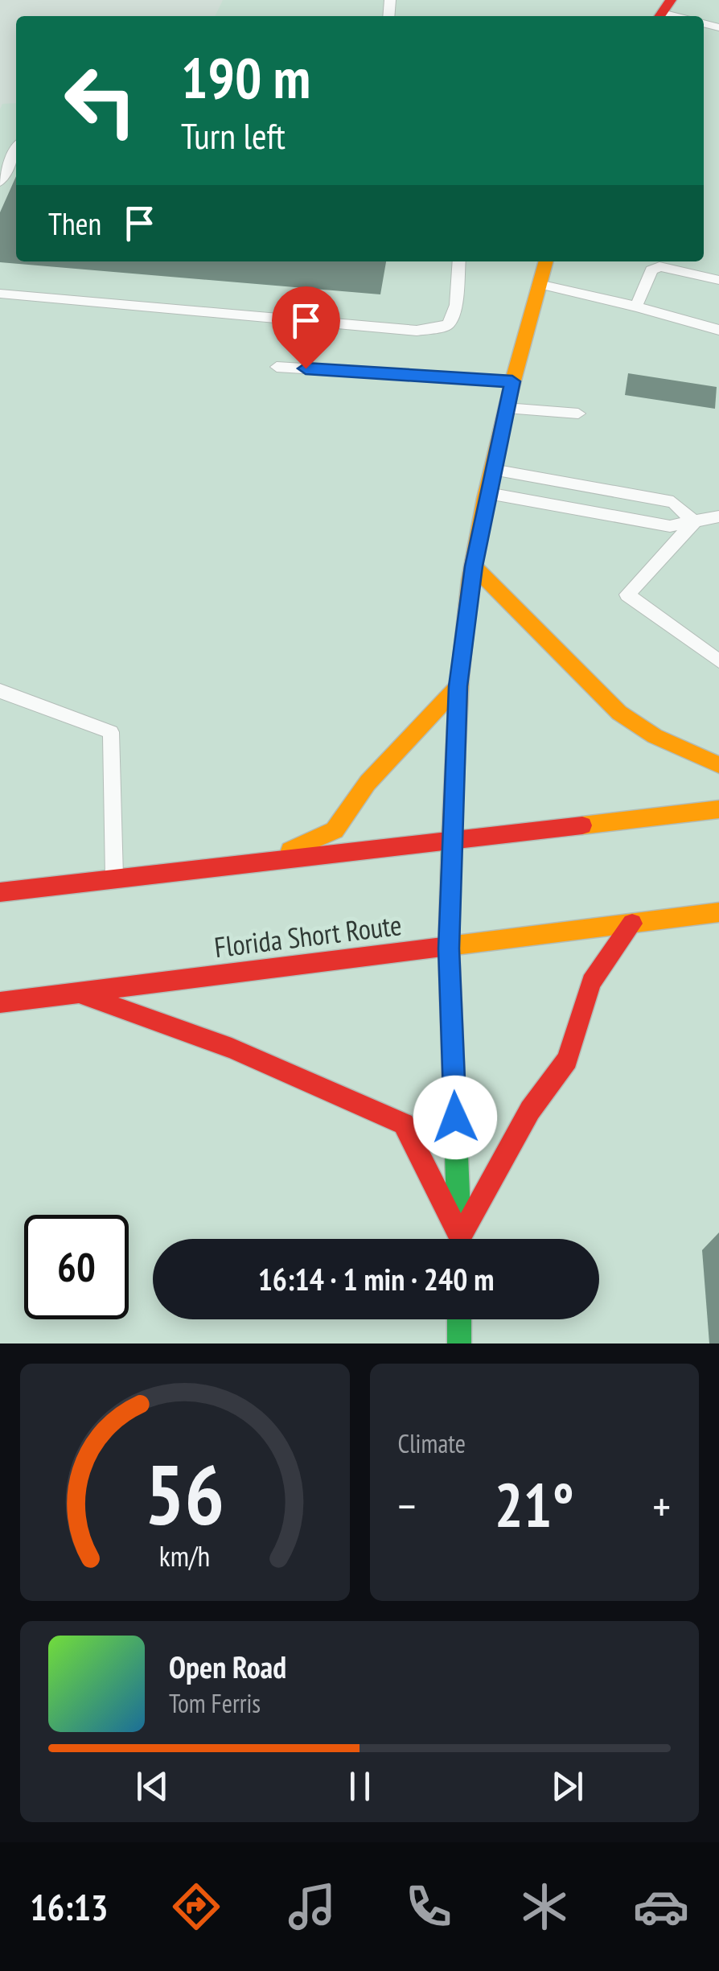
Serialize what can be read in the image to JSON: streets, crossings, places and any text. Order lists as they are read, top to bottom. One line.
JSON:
{"streets":{"main road":["Florida Short Route"]},"page":{"turn":["190 m","Turn left"],"then":"Then","limit":"60","trip":"16:14 · 1 min · 240 m","tile":"Climate","heat":["−","21°","+"],"song":["Open Road","Tom Ferris"],"tabs":"16:13","gauge":["56","km/h"]}}
